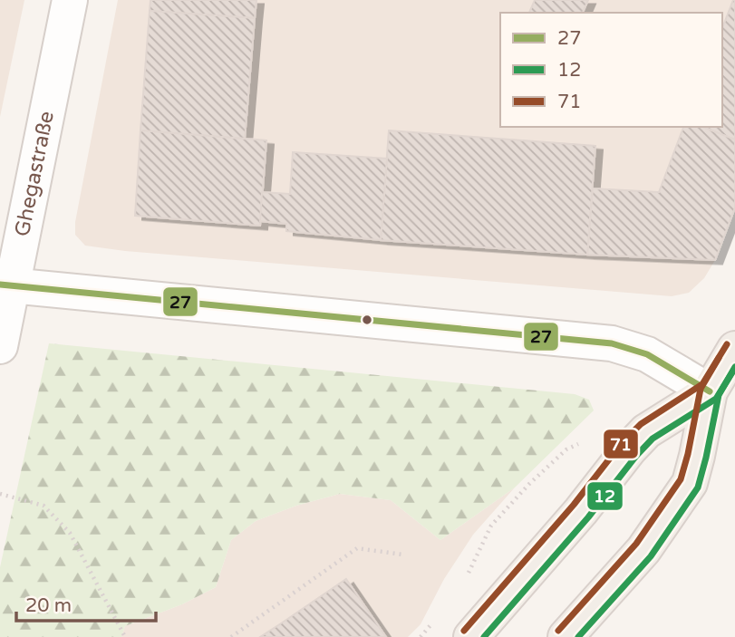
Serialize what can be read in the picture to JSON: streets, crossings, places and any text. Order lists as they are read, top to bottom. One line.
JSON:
{"streets":{"street":["Ghegastraße"]},"lines":["transit line 27","transit line 71","transit line 12"],"legend":["27","12","71"],"scale_bar":"20 m"}
